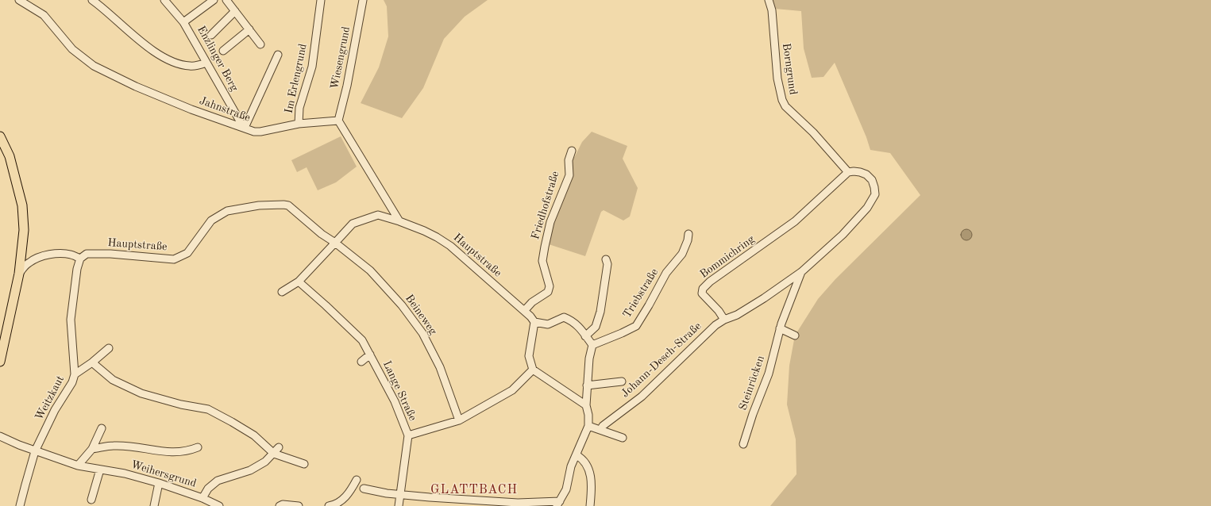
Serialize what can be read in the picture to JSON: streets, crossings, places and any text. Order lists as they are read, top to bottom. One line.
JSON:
{"streets":{"street":["Wiesengrund","Enzlinger Berg","Borngrund","Im Erlengrund","Jahnstraße","Friedhofstraße","Hauptstraße","Bommichring","Triebstraße","Beineweg","Johann-Desch-Straße","Steinrücken","Lange Straße","Weitzkaut","Weihersgrund"]},"crossings":[["Wiesengrund","Jahnstraße"],["Enzlinger Berg","Jahnstraße"],["Borngrund","Bommichring"],["Im Erlengrund","Jahnstraße"],["Friedhofstraße","Hauptstraße"],["Hauptstraße","Beineweg"],["Hauptstraße","Weitzkaut"],["Bommichring","Johann-Desch-Straße"],["Weitzkaut","Weihersgrund"]],"districts":["GLATTBACH"]}
